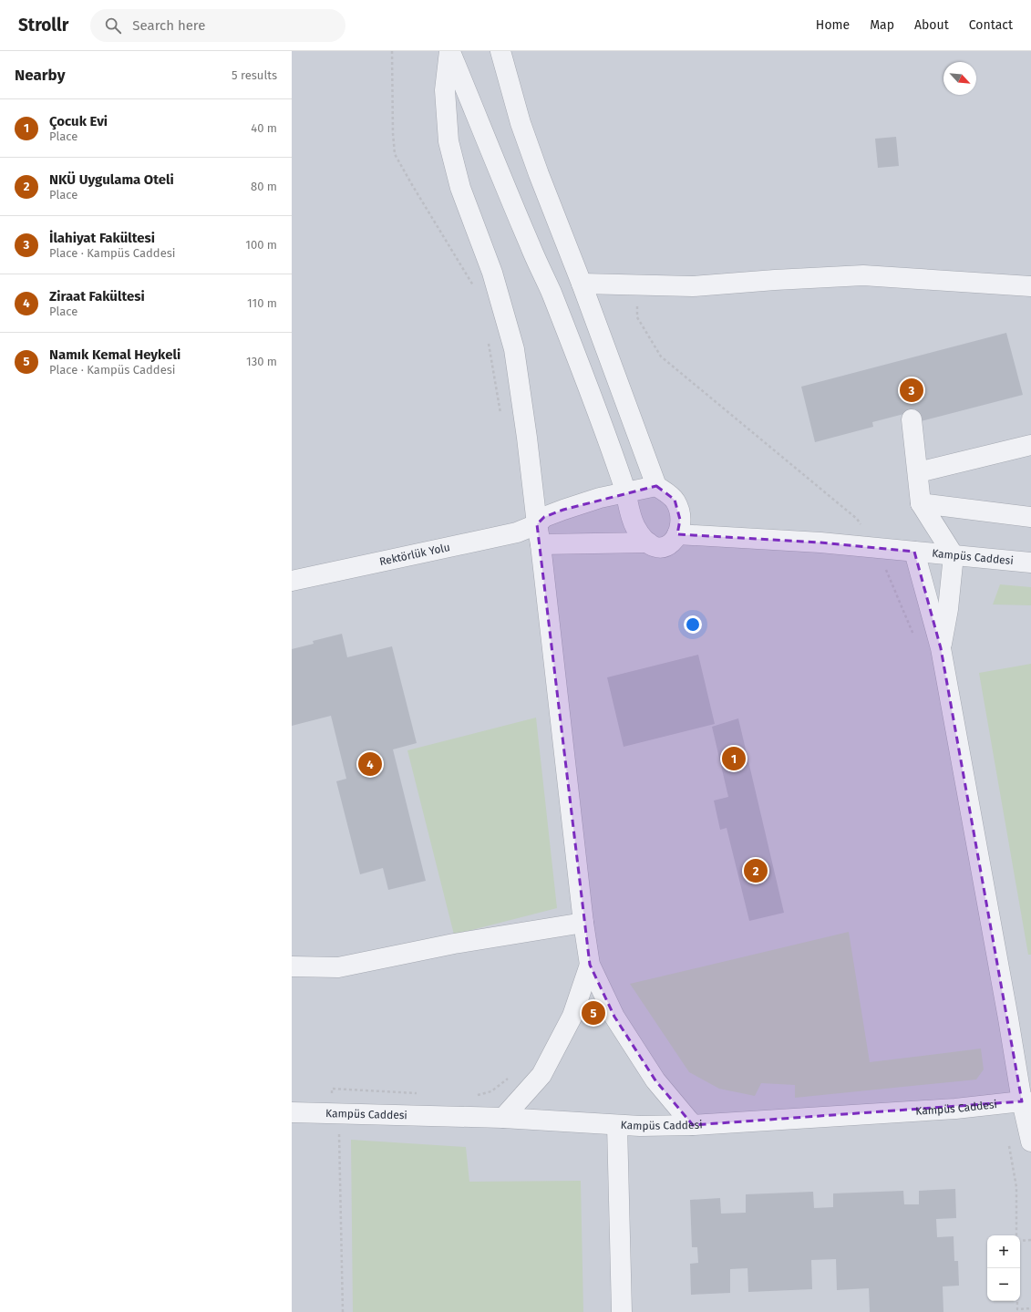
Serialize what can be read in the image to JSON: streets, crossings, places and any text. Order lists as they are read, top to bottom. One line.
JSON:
{"streets":{"street":["Rektörlük Yolu","Kampüs Caddesi"]},"crossings":[["Rektörlük Yolu","Kampüs Caddesi"]],"north":"bottom right","page":{"header":"Strollr","search":"Search here","nav":["Home","Map","About","Contact"],"heading":["Nearby","5 results"],"list":[{"mark":"1","name":"Çocuk Evi","note":"Place","value":"40 m"},{"mark":"2","name":"NKÜ Uygulama Oteli","note":"Place","value":"80 m"},{"mark":"3","name":"İlahiyat Fakültesi","note":"Place · Kampüs Caddesi","value":"100 m"},{"mark":"4","name":"Ziraat Fakültesi","note":"Place","value":"110 m"},{"mark":"5","name":"Namık Kemal Heykeli","note":"Place · Kampüs Caddesi","value":"130 m"}],"pins":["3","1","4","2","5"],"map_buttons":["+","−"]}}
